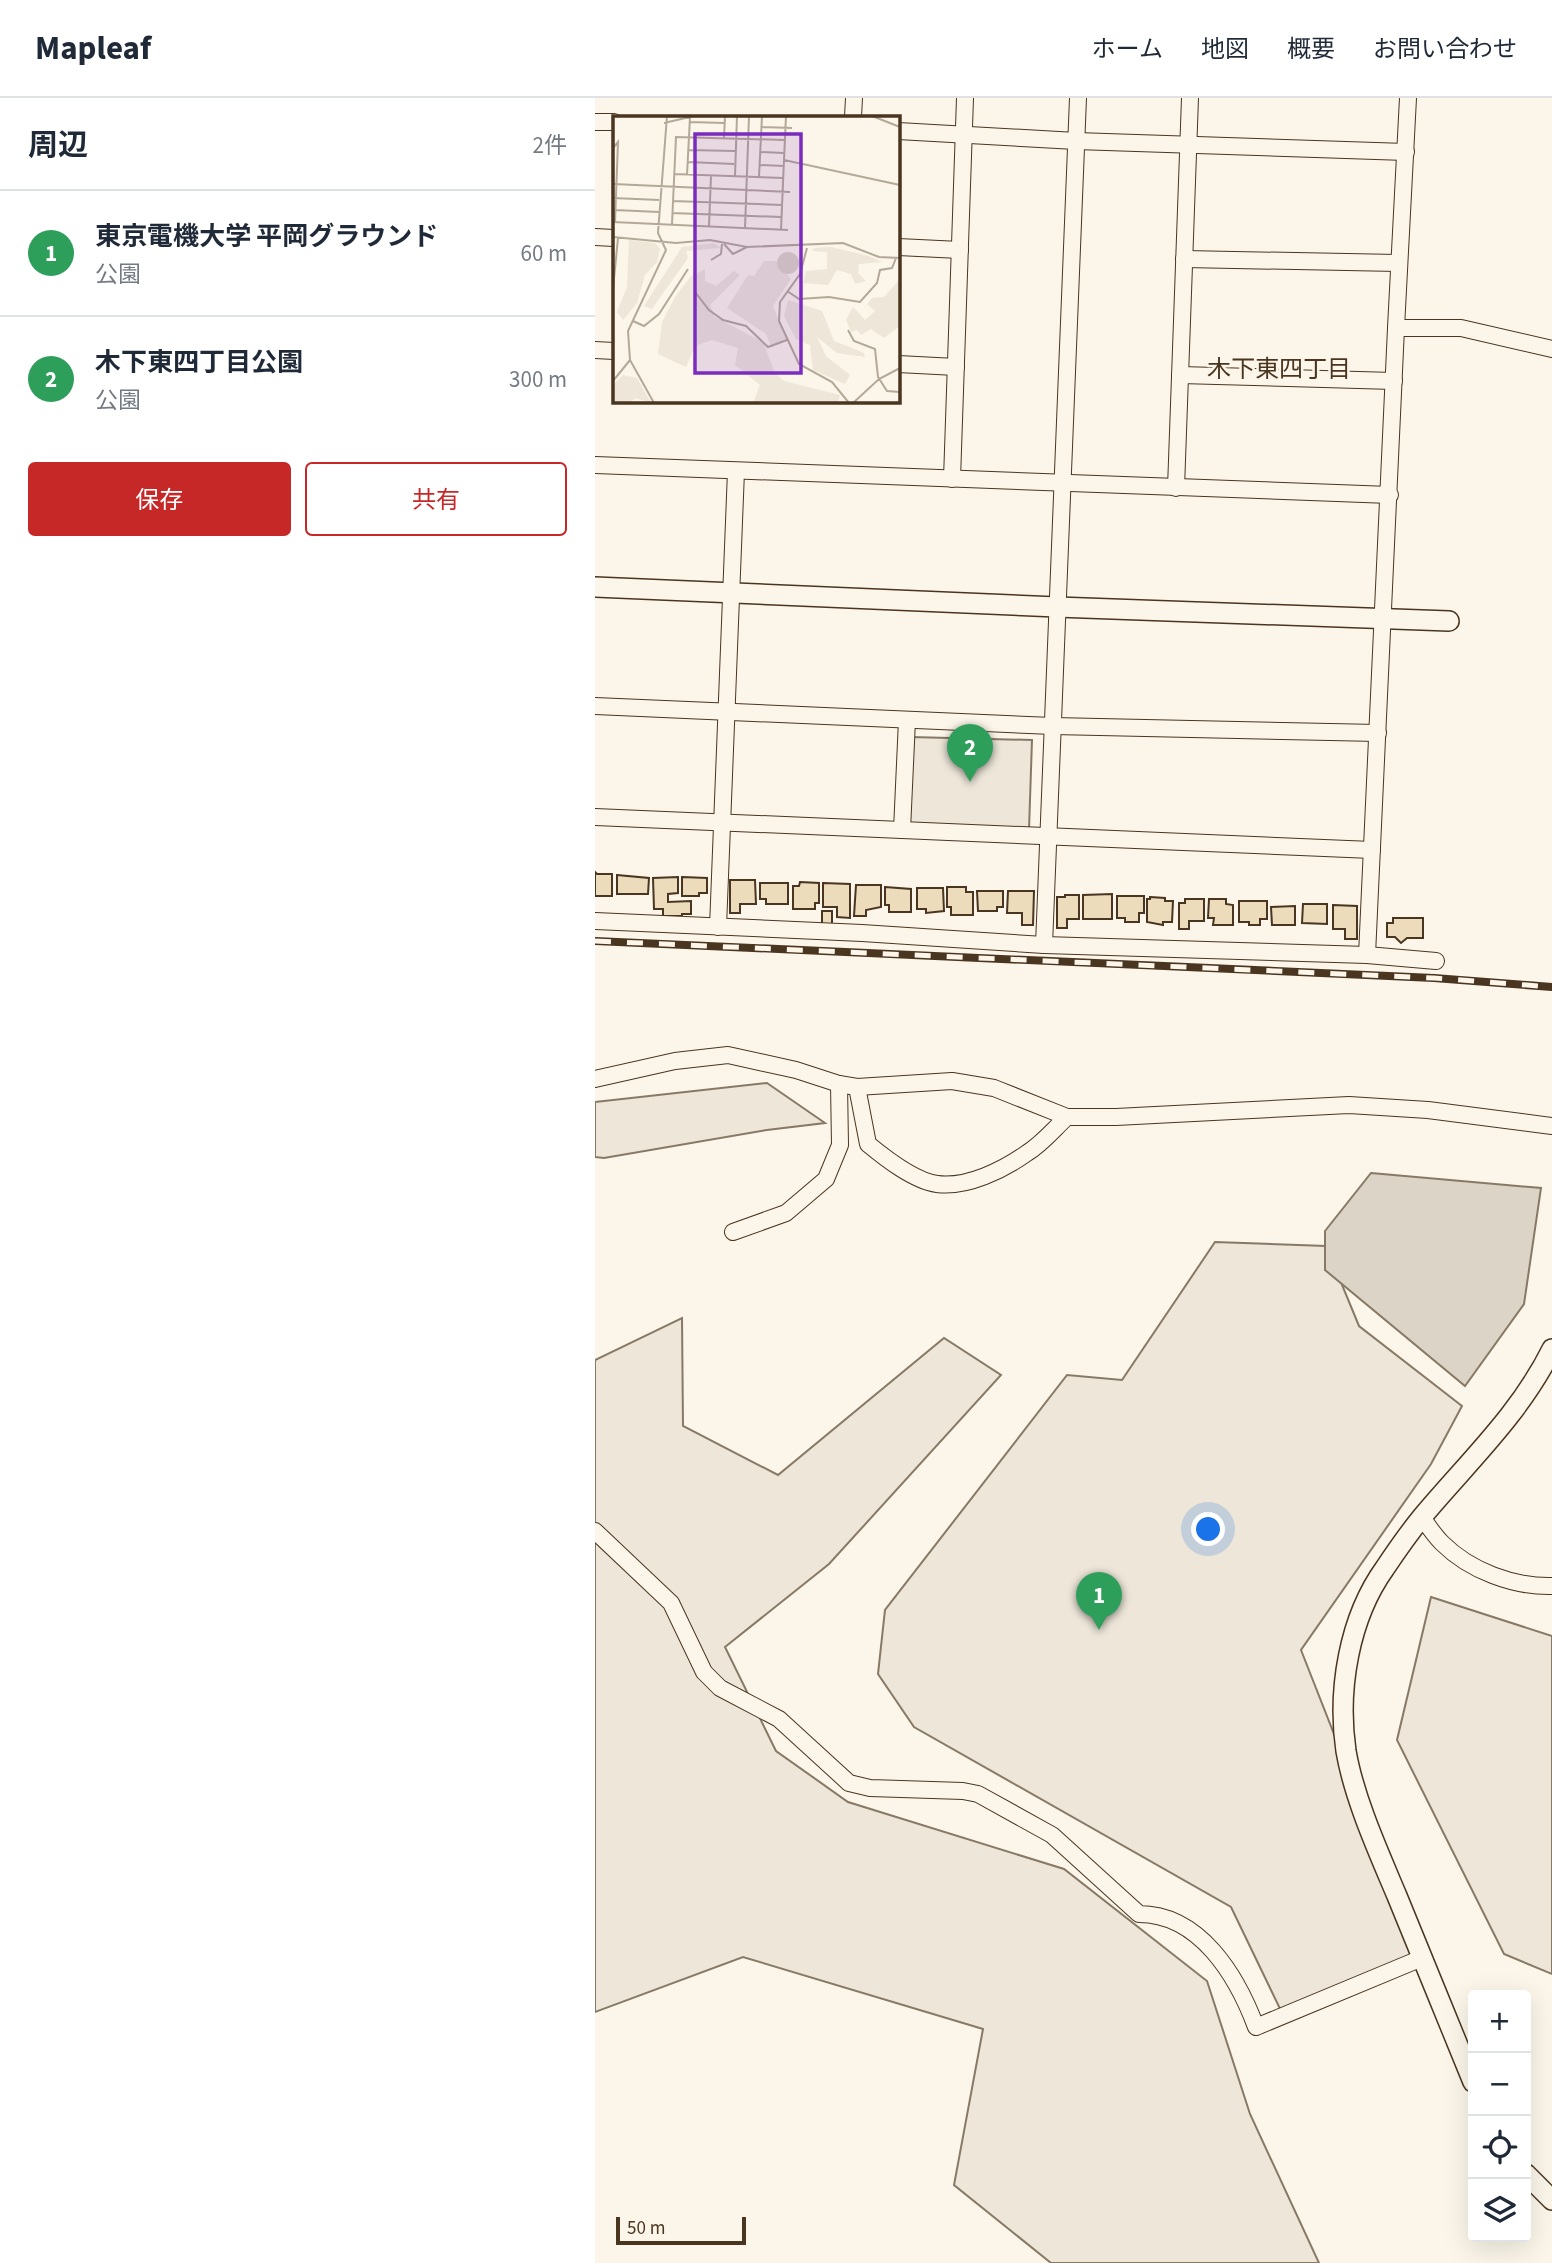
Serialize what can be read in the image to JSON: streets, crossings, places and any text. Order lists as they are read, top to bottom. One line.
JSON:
{"districts":["木下東四丁目"],"scale_bar":"50 m","page":{"header":"Mapleaf","nav":["ホーム","地図","概要","お問い合わせ"],"heading":["周辺","2件"],"list":[{"mark":"1","name":"東京電機大学 平岡グラウンド","note":"公園","value":"60 m"},{"mark":"2","name":"木下東四丁目公園","note":"公園","value":"300 m"}],"buttons":["保存","共有"],"pins":["2","1"],"map_buttons":["+","−"],"scale":"50 m"}}
